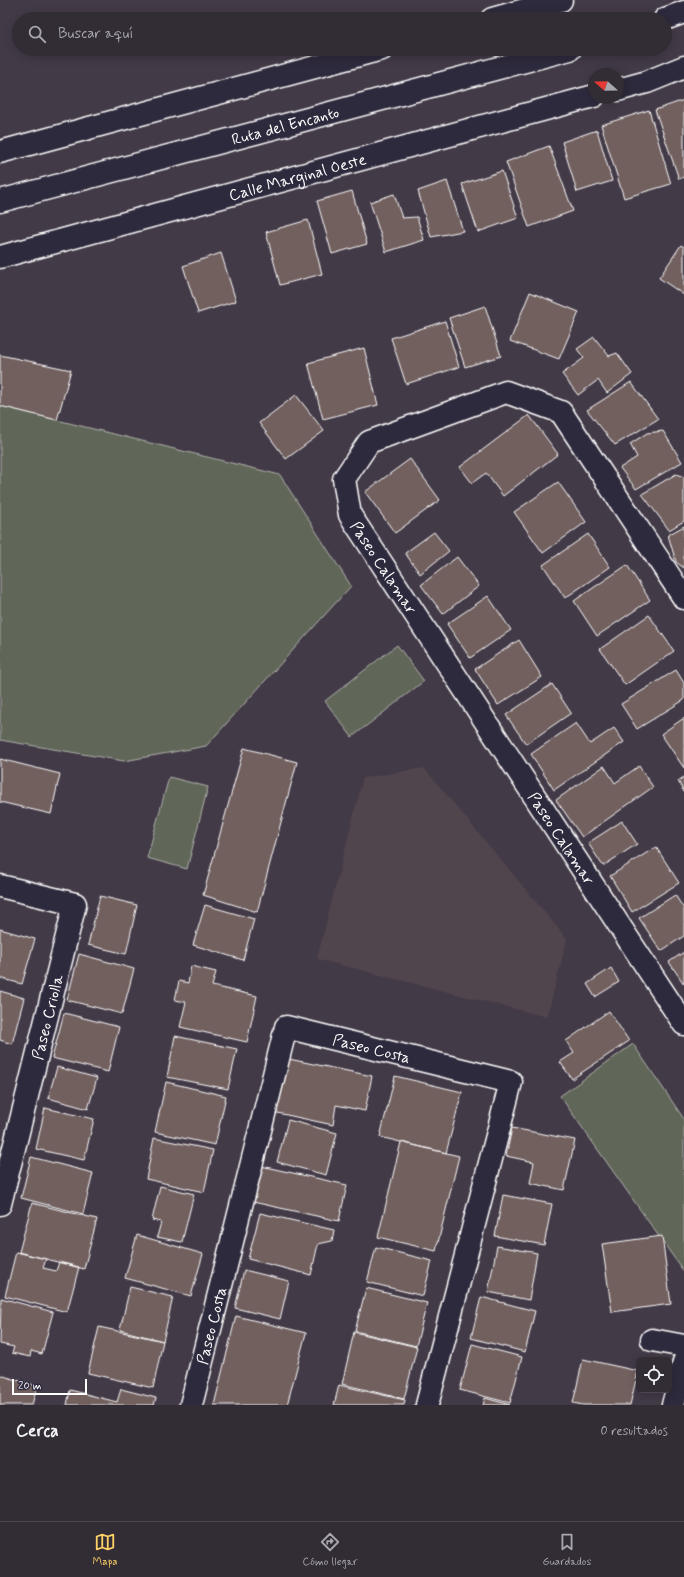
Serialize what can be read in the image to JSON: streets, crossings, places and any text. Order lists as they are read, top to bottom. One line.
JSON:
{"streets":{"street":["Ruta del Encanto","Calle Marginal Oeste","Paseo Calamar","Paseo Criolla","Paseo Costa"]},"scale_bar":"20 m","north":"left","page":{"search":"Buscar aquí","scale":"20 m","heading":["Cerca","0 resultados"],"nav":["Mapa","Cómo llegar","Guardados"]}}
